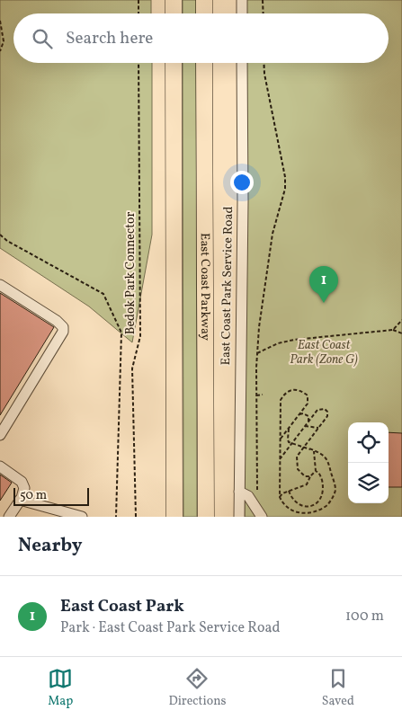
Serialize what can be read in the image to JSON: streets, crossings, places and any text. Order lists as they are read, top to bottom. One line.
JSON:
{"streets":{"highway":["East Coast Parkway"],"street":["East Coast Park Service Road"],"path":["Bedok Park Connector"]},"parks":["East Coast Park (Zone G)"],"scale_bar":"50 m","page":{"search":"Search here","pins":"1","scale":"50 m","heading":"Nearby","list":[{"mark":"1","name":"East Coast Park","note":"Park · East Coast Park Service Road","value":"100 m"}],"nav":["Map","Directions","Saved"]}}
